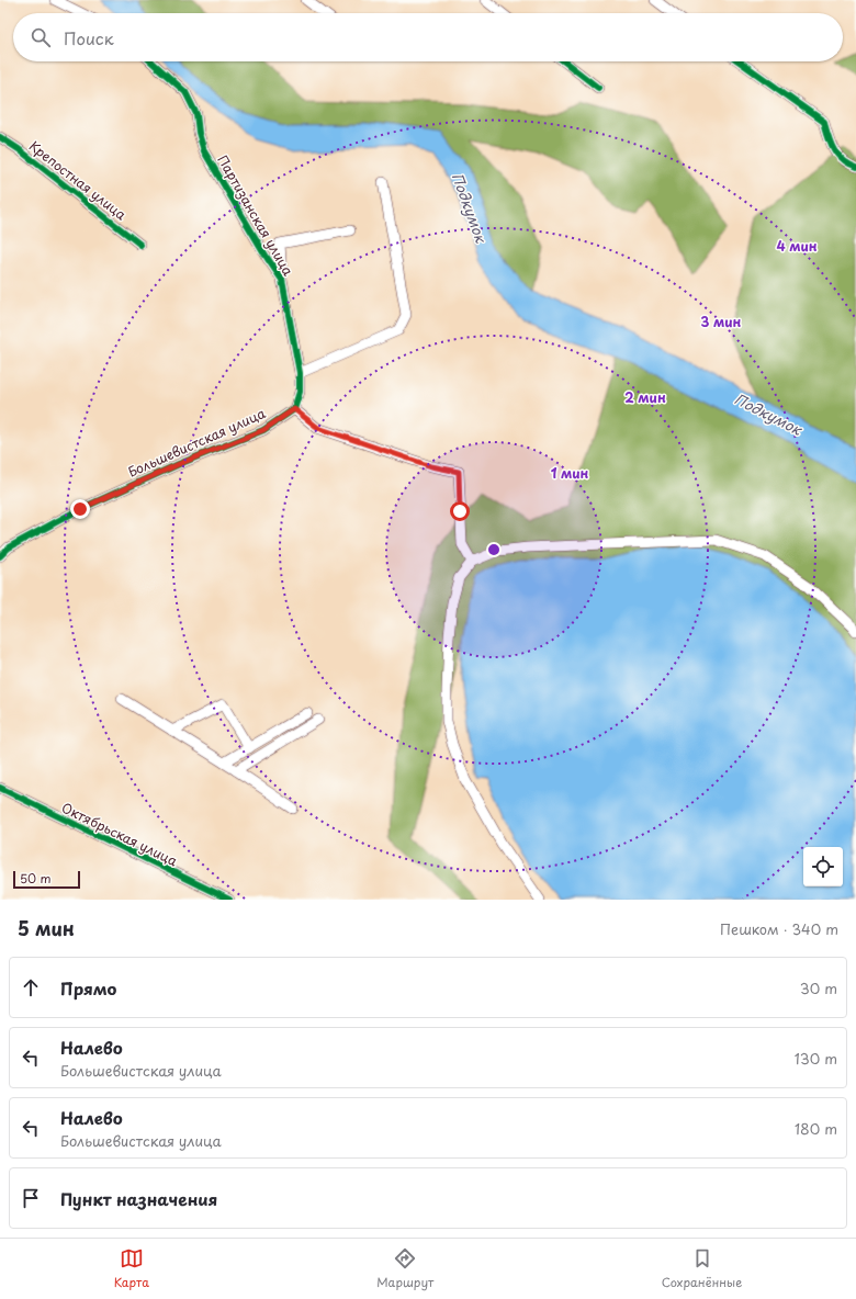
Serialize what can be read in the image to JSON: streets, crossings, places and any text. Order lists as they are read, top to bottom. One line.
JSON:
{"streets":{"street":["Крепостная улица","Партизанская улица","Большевистская улица","Октябрьская улица"]},"crossings":[["Партизанская улица","Большевистская улица"]],"water":["Подкумок"],"scale_bar":"50 m","page":{"search":"Поиск","scale":"50 m","heading":["5 мин","Пешком · 340 m"],"list":[["Прямо","30 m"],["Налево","Большевистская улица","130 m"],["Налево","Большевистская улица","180 m"],"Пункт назначения"],"nav":["Карта","Маршрут","Сохранённые"]},"rings":["4 мин","3 мин","2 мин","1 мин"]}
